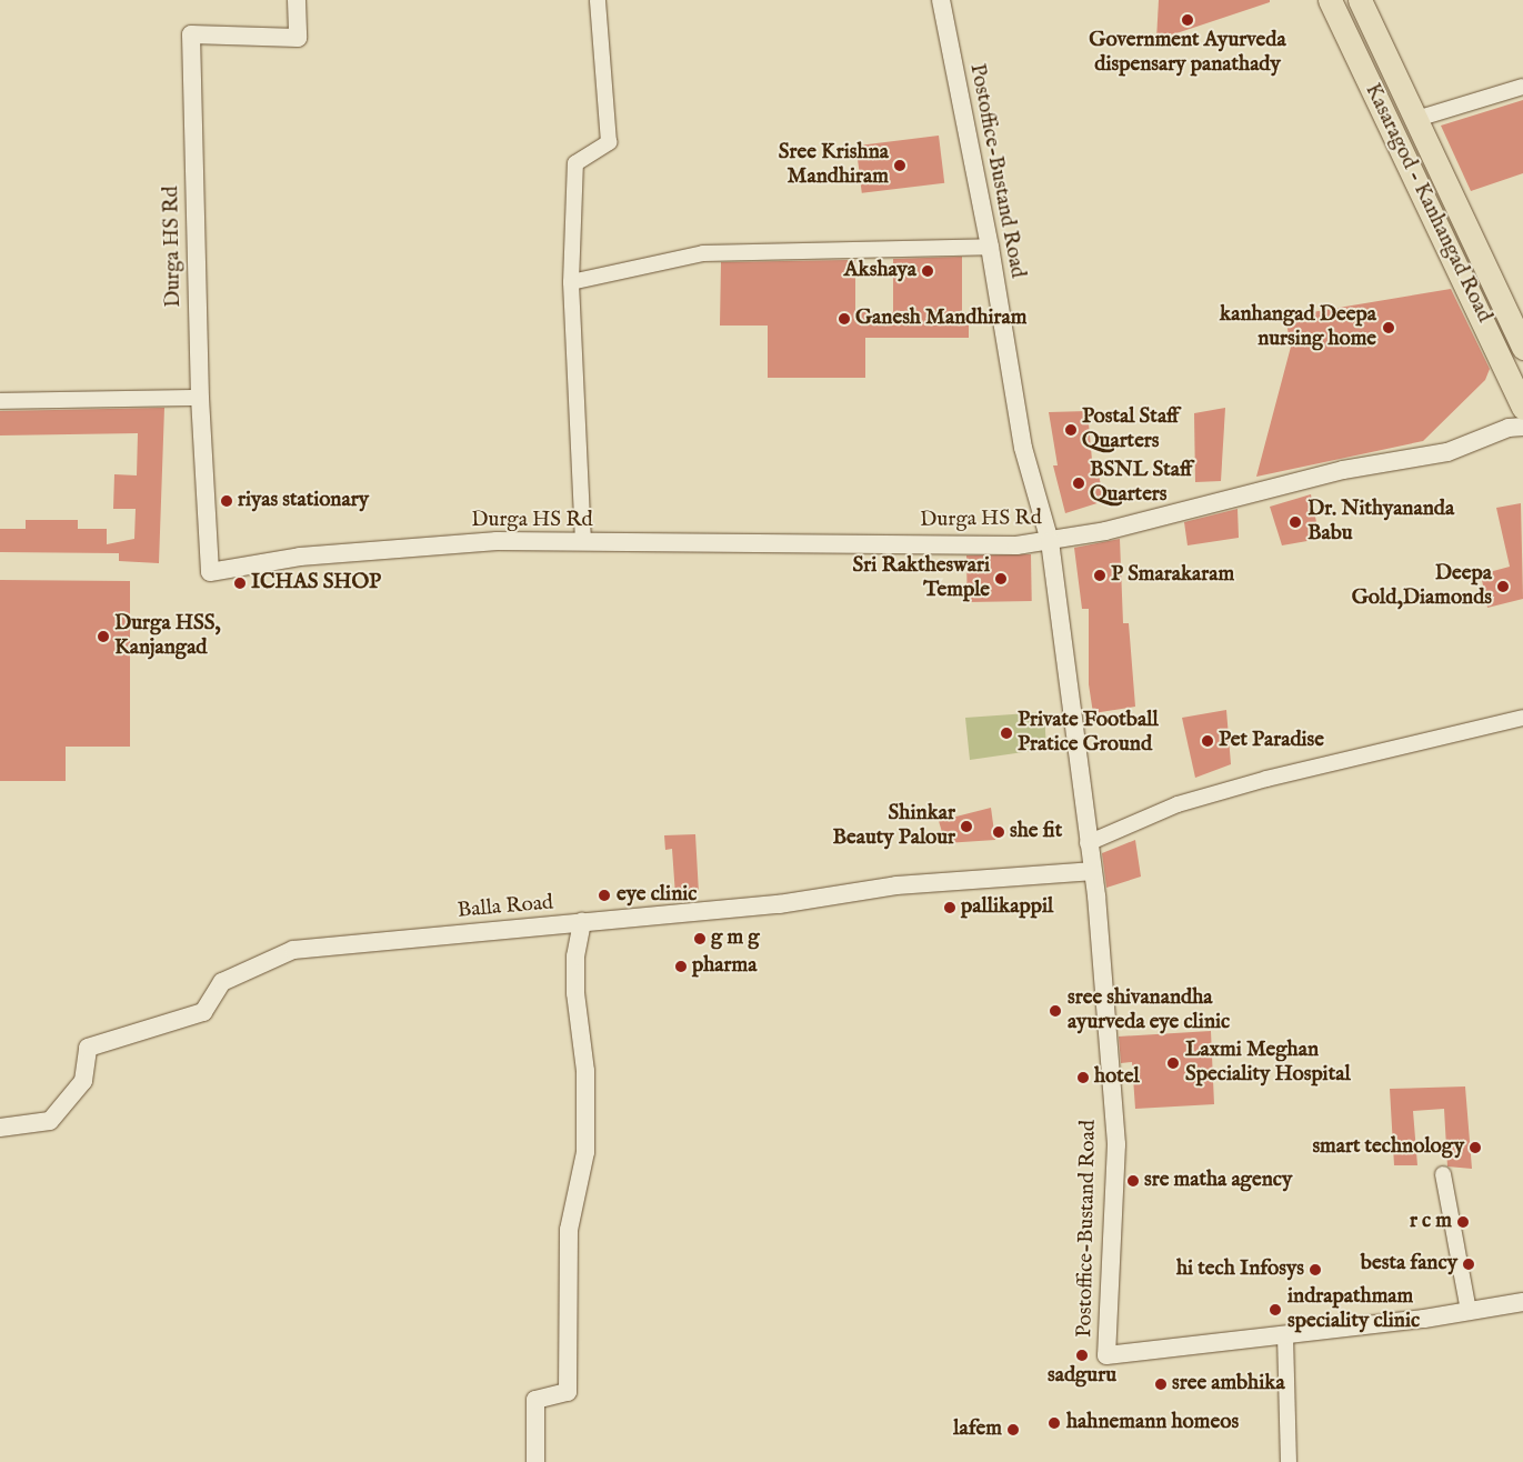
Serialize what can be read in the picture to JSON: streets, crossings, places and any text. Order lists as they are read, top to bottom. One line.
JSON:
{"streets":{"main road":["Kasaragod - Kanhangad Road"],"street":["Postoffice-Bustand Road","Durga HS Rd","Balla Road"]},"crossings":[["Postoffice-Bustand Road","Durga HS Rd"],["Postoffice-Bustand Road","Balla Road"]],"places":["Government Ayurveda dispensary panathady","Sree Krishna Mandhiram","Akshaya","Ganesh Mandhiram","kanhangad Deepa nursing home","Postal Staff Quarters","BSNL Staff Quarters","riyas stationary","Dr. Nithyananda Babu","P Smarakaram","Sri Raktheswari Temple","ICHAS SHOP","Deepa Gold,Diamonds","Durga HSS, Kanjangad","Private Football Pratice Ground","Pet Paradise","Shinkar Beauty Palour","she fit","eye clinic","pallikappil","g m g","pharma","sree shivanandha ayurveda eye clinic","Laxmi Meghan Speciality Hospital","hotel","smart technology","sre matha agency","r c m","besta fancy","hi tech Infosys","indrapathmam speciality clinic","sadguru","sree ambhika","hahnemann homeos","lafem"]}
